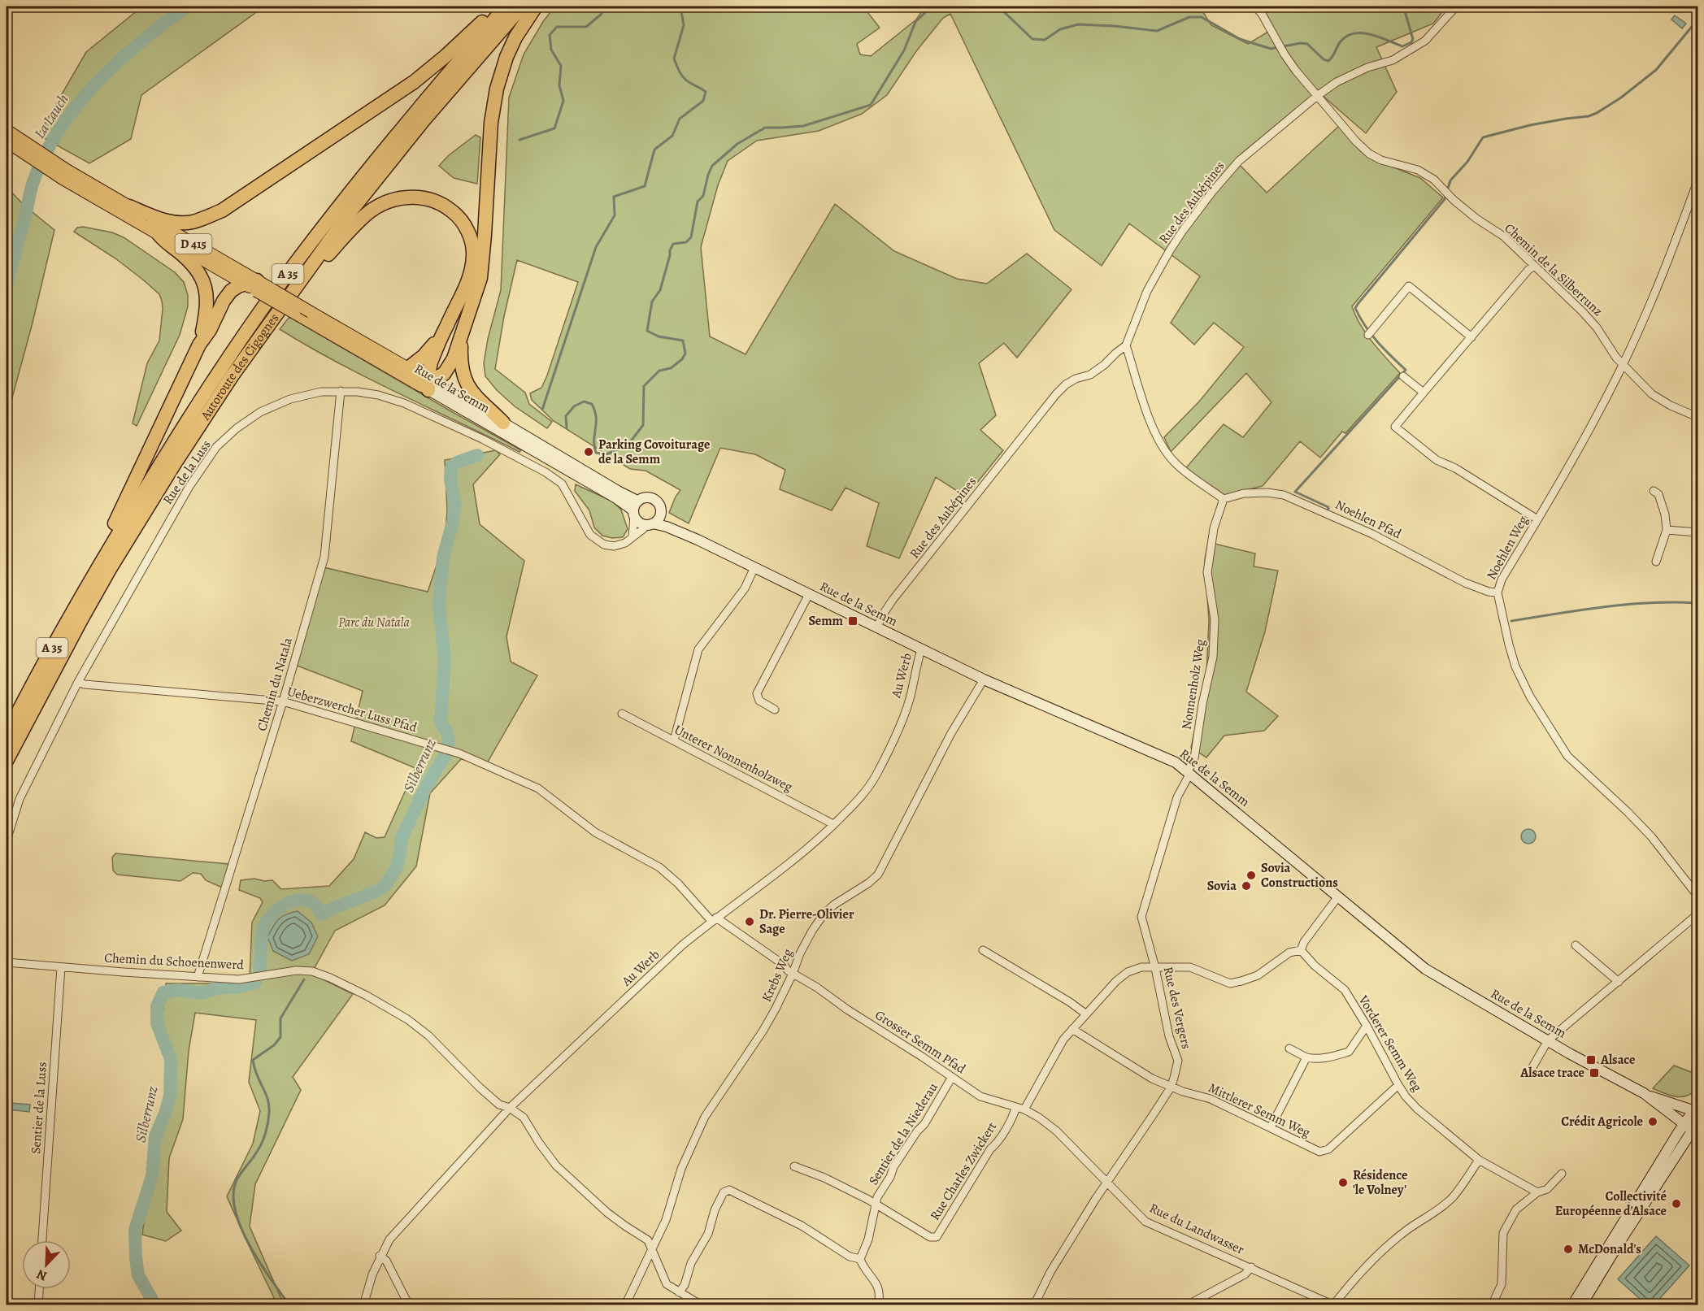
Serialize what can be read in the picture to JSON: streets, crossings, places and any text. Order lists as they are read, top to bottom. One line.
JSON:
{"streets":{"highway":["A 35","Autoroute des Cigognes"],"main road":["D 415","Rue de la Semm"],"street":["Rue des Aubépines","Chemin de la Silberrunz","Rue de la Luss","Noehlen Pfad","Noehlen Weg","Au Werb","Chemin du Natala","Nonnenholz Weg","Ueberzwercher Luss Pfad","Unterer Nonnenholzweg","Chemin du Schoenenwerd","Krebs Weg","Rue des Vergers","Grosser Semm Pfad","Vorderer Semm Weg","Sentier de la Luss","Mittlerer Semm Weg","Sentier de la Niederau","Rue Charles Zwickert","Rue du Landwasser"]},"crossings":[["Rue des Aubépines","Chemin de la Silberrunz"],["Rue des Aubépines","Rue de la Semm"],["D 415","Rue de la Semm"],["Chemin de la Silberrunz","Noehlen Weg"],["Autoroute des Cigognes","Rue de la Semm"],["Rue de la Semm","Rue de la Luss"],["Rue de la Semm","Au Werb"],["Rue de la Semm","Nonnenholz Weg"],["Rue de la Semm","Krebs Weg"],["Rue de la Semm","Rue des Vergers"],["Rue de la Luss","Chemin du Natala"],["Rue de la Luss","Ueberzwercher Luss Pfad"],["Noehlen Pfad","Noehlen Weg"],["Noehlen Pfad","Nonnenholz Weg"],["Au Werb","Ueberzwercher Luss Pfad"],["Au Werb","Unterer Nonnenholzweg"],["Au Werb","Chemin du Schoenenwerd"],["Au Werb","Grosser Semm Pfad"],["Chemin du Natala","Ueberzwercher Luss Pfad"],["Chemin du Natala","Chemin du Schoenenwerd"],["Nonnenholz Weg","Rue des Vergers"],["Ueberzwercher Luss Pfad","Grosser Semm Pfad"],["Chemin du Schoenenwerd","Krebs Weg"],["Chemin du Schoenenwerd","Sentier de la Luss"],["Krebs Weg","Grosser Semm Pfad"],["Rue des Vergers","Mittlerer Semm Weg"],["Rue des Vergers","Rue du Landwasser"],["Grosser Semm Pfad","Sentier de la Niederau"],["Grosser Semm Pfad","Rue Charles Zwickert"],["Grosser Semm Pfad","Rue du Landwasser"],["Vorderer Semm Weg","Mittlerer Semm Weg"],["Sentier de la Niederau","Rue Charles Zwickert"]],"water":["La Lauch","Silberrunz"],"parks":["Parc du Natala"],"places":{"other":["Parking Covoiturage de la Semm","Sovia Constructions","Sovia","Dr. Pierre-Olivier Sage","Crédit Agricole","Résidence 'le Volney'","Collectivité Européenne d'Alsace","McDonald's"],"transit":["Semm","Alsace","Alsace trace"]},"north":"bottom left"}
